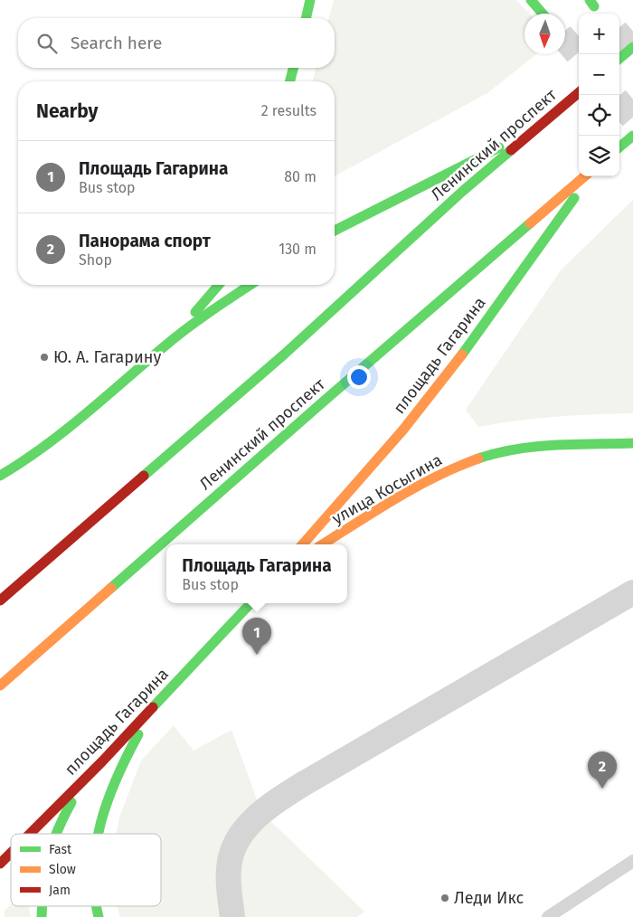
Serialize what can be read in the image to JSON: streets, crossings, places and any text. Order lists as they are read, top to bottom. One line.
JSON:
{"streets":{"main road":["Ленинский проспект","площадь Гагарина","улица Косыгина"]},"places":["Ю. А. Гагарину","Леди Икс"],"legend":["Fast","Slow","Jam"],"north":"bottom","page":{"map_buttons":["+","−"],"search":"Search here","heading":["Nearby","2 results"],"list":[{"mark":"1","name":"Площадь Гагарина","note":"Bus stop","value":"80 m"},{"mark":"2","name":"Панорама спорт","note":"Shop","value":"130 m"}],"popup":["Площадь Гагарина","Bus stop"],"pins":["1","2"]}}
